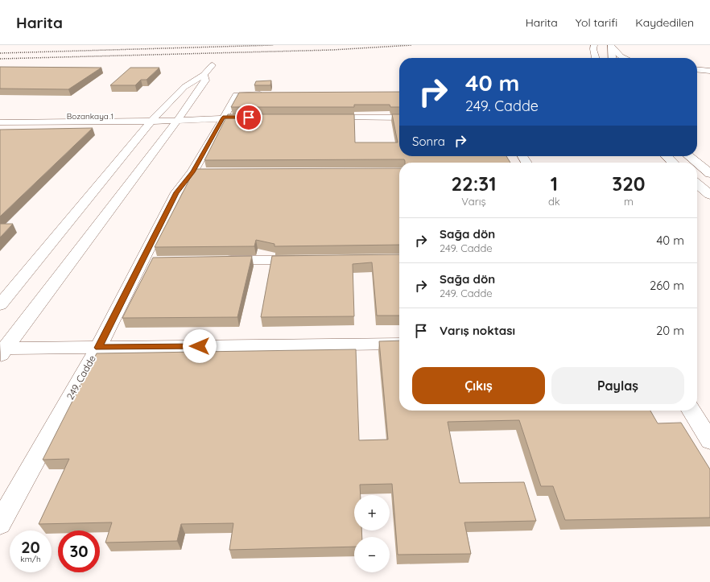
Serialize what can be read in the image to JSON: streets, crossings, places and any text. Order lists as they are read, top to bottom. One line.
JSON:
{"streets":{"street":["Bozankaya 1","249. Cadde"]},"page":{"header":"Harita","nav":["Harita","Yol tarifi","Kaydedilen"],"turn":["40 m","249. Cadde"],"then":"Sonra","eta":["22:31","Varış","1","dk","320","m"],"list":[{"name":"Sağa dön","note":"249. Cadde","value":"40 m"},{"name":"Sağa dön","note":"249. Cadde","value":"260 m"},{"name":"Varış noktası","value":"20 m"}],"buttons":["Çıkış","Paylaş"],"map_buttons":["+","−"],"speed":"20 km/h","limit":"30"}}
